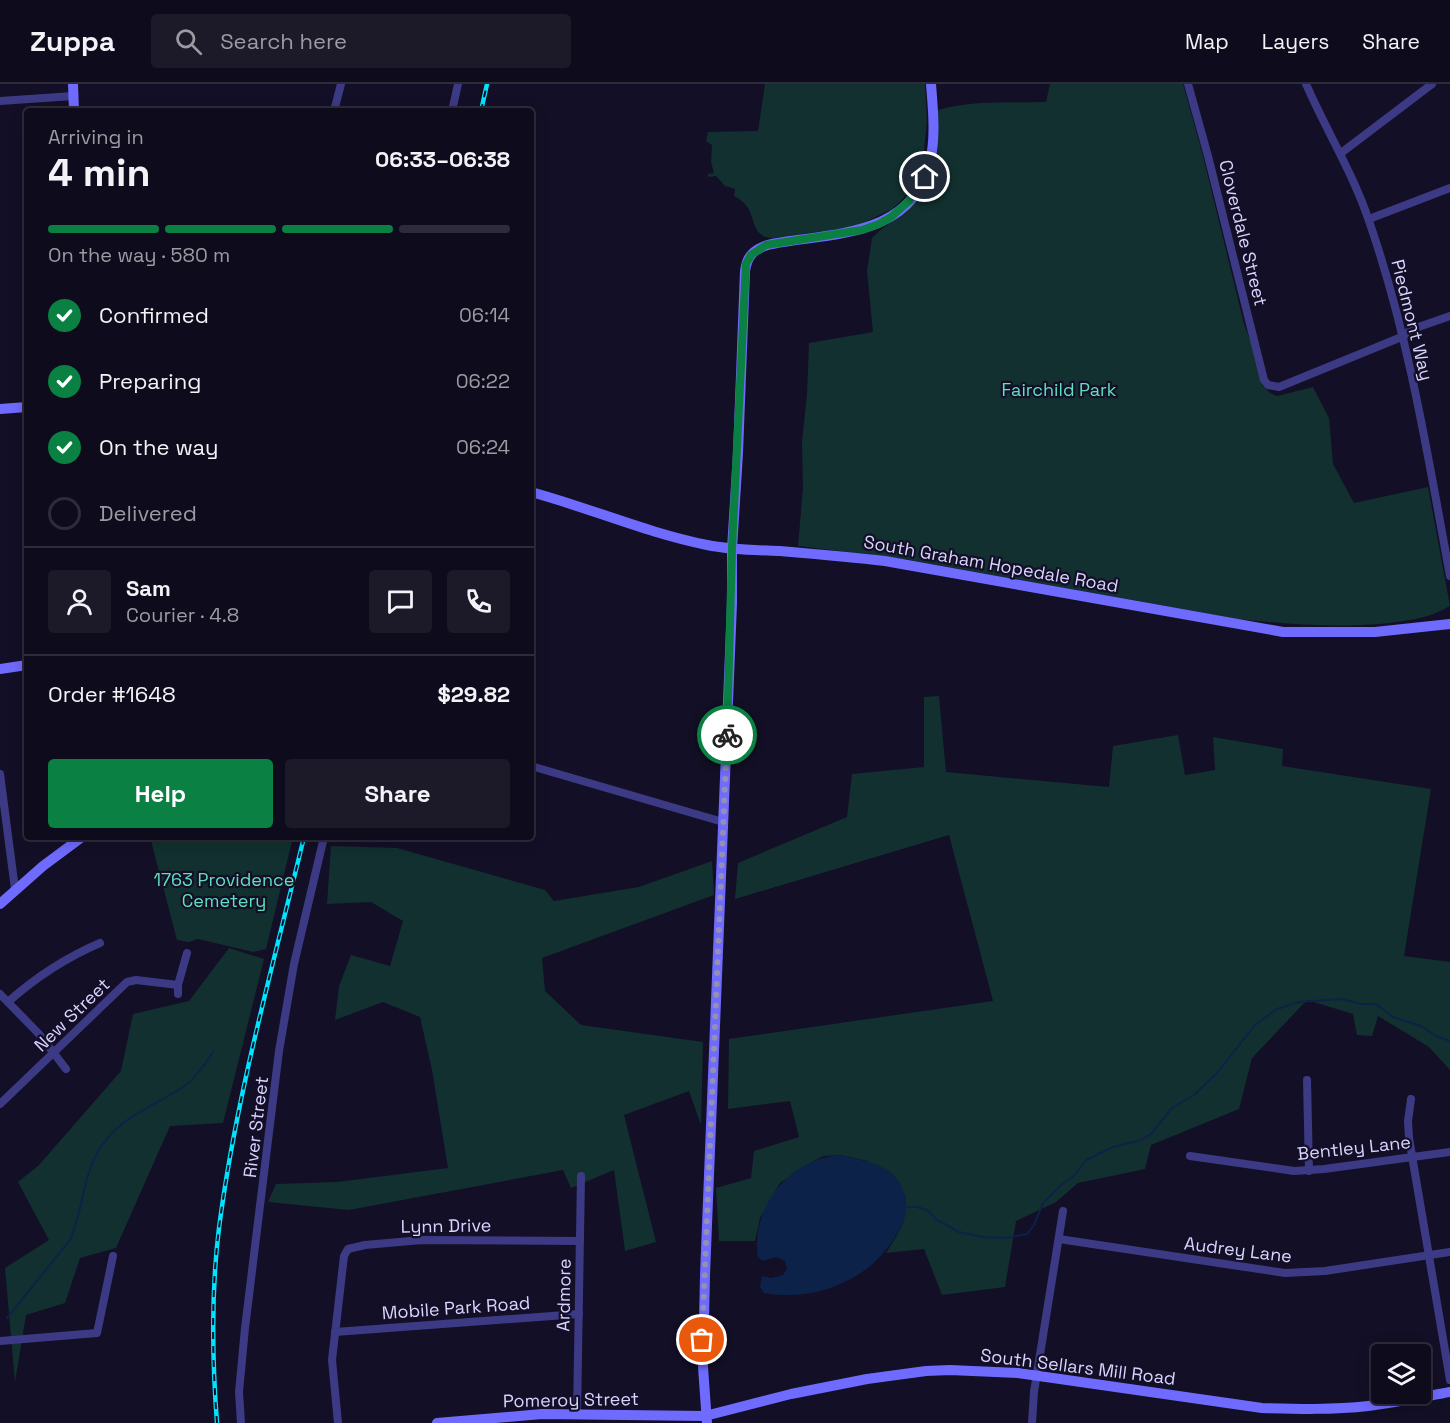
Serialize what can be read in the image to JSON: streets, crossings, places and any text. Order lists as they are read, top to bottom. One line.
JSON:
{"streets":{"street":["Cloverdale Street","Piedmont Way","South Graham Hopedale Road","New Street","River Street","Bentley Lane","Lynn Drive","Audrey Lane","Ardmore","Mobile Park Road","South Sellars Mill Road","Pomeroy Street"]},"crossings":[["Cloverdale Street","Piedmont Way"],["Lynn Drive","Ardmore"],["Lynn Drive","Mobile Park Road"],["Ardmore","Mobile Park Road"],["Ardmore","Pomeroy Street"],["South Sellars Mill Road","Pomeroy Street"]],"parks":["Fairchild Park","1763 Providence Cemetery"],"page":{"header":"Zuppa","search":"Search here","nav":["Map","Layers","Share"],"heading":["4 min","Arriving in","06:33–06:38"],"panel":["Sam","Courier · 4.8","Order #1648","$29.82"],"bar":"On the way · 580 m","list":[["Confirmed","06:14"],["Preparing","06:22"],["On the way","06:24"],"Delivered"],"buttons":["Help","Share"]}}
